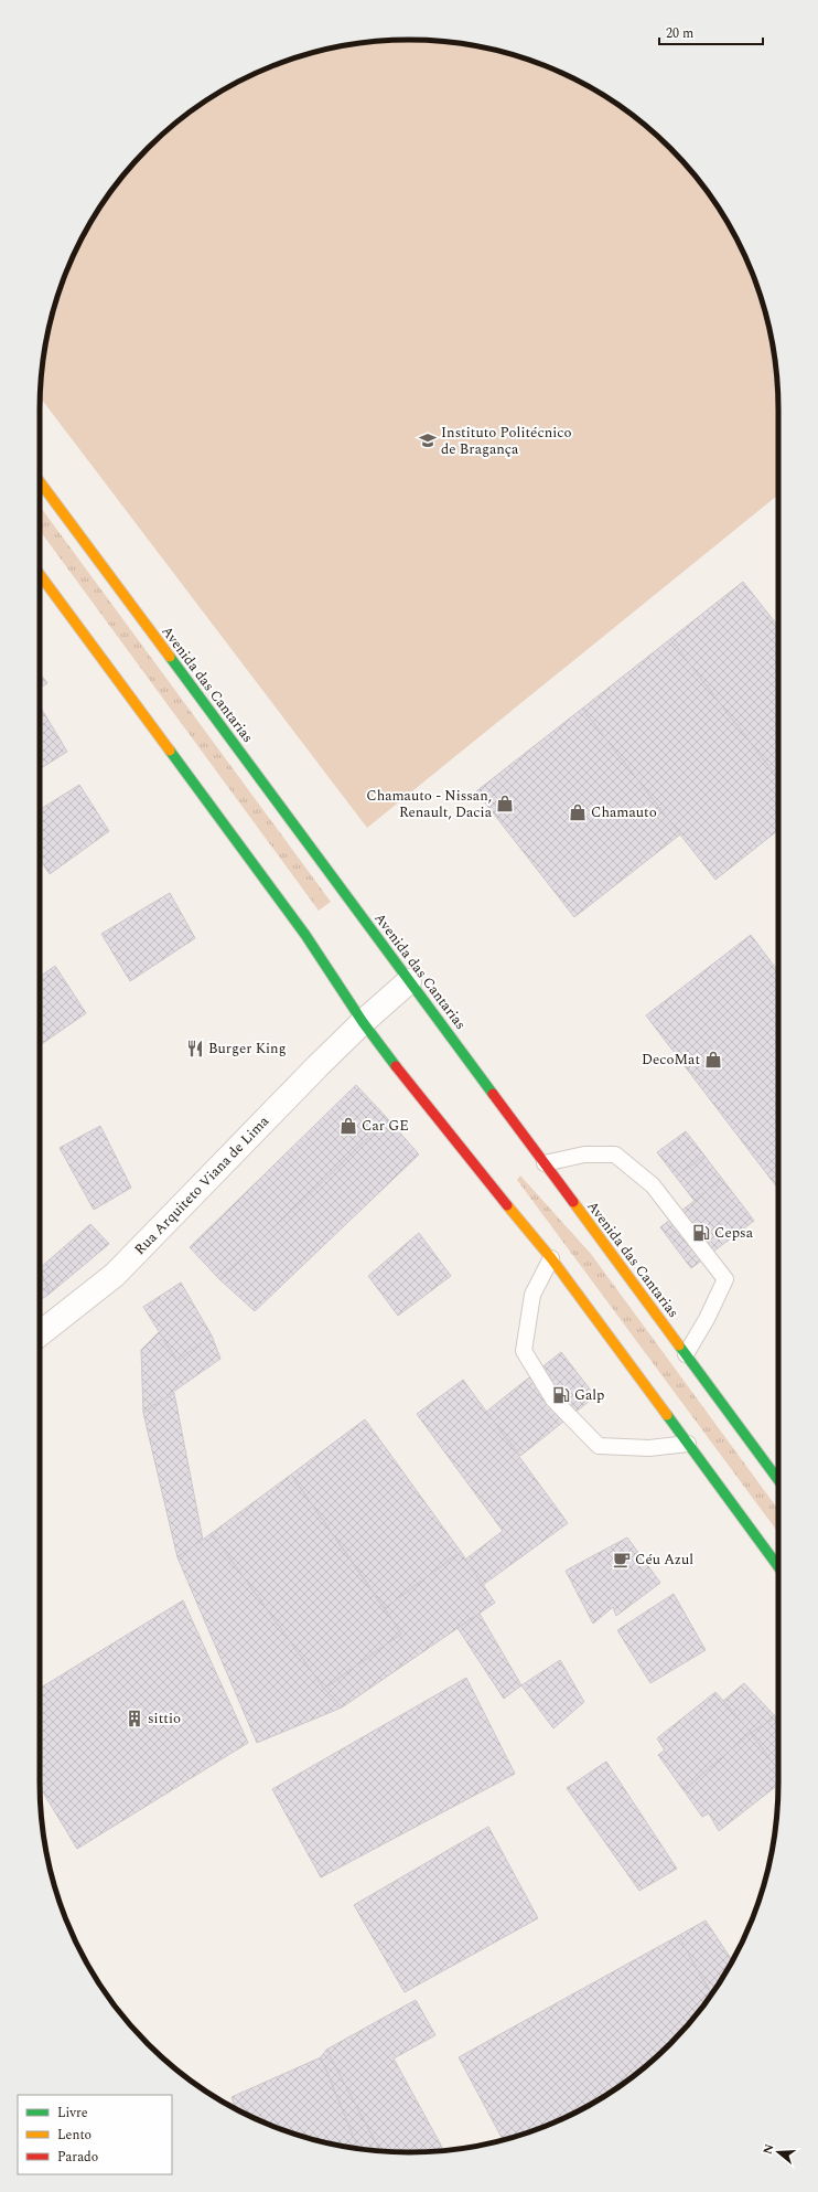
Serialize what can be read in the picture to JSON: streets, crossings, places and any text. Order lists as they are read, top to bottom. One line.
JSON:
{"streets":{"main road":["Avenida das Cantarias"],"street":["Rua Arquiteto Viana de Lima"]},"crossings":[["Avenida das Cantarias","Rua Arquiteto Viana de Lima"]],"places":{"school or university":["Instituto Politécnico de Bragança"],"shop":["Chamauto - Nissan, Renault, Dacia","Chamauto","DecoMat","Car GE"],"restaurant":["Burger King"],"fuel station":["Cepsa","Galp"],"cafe":["Céu Azul"],"building":["sittio"]},"legend":["Livre","Lento","Parado"],"scale_bar":"20 m","north":"left"}
